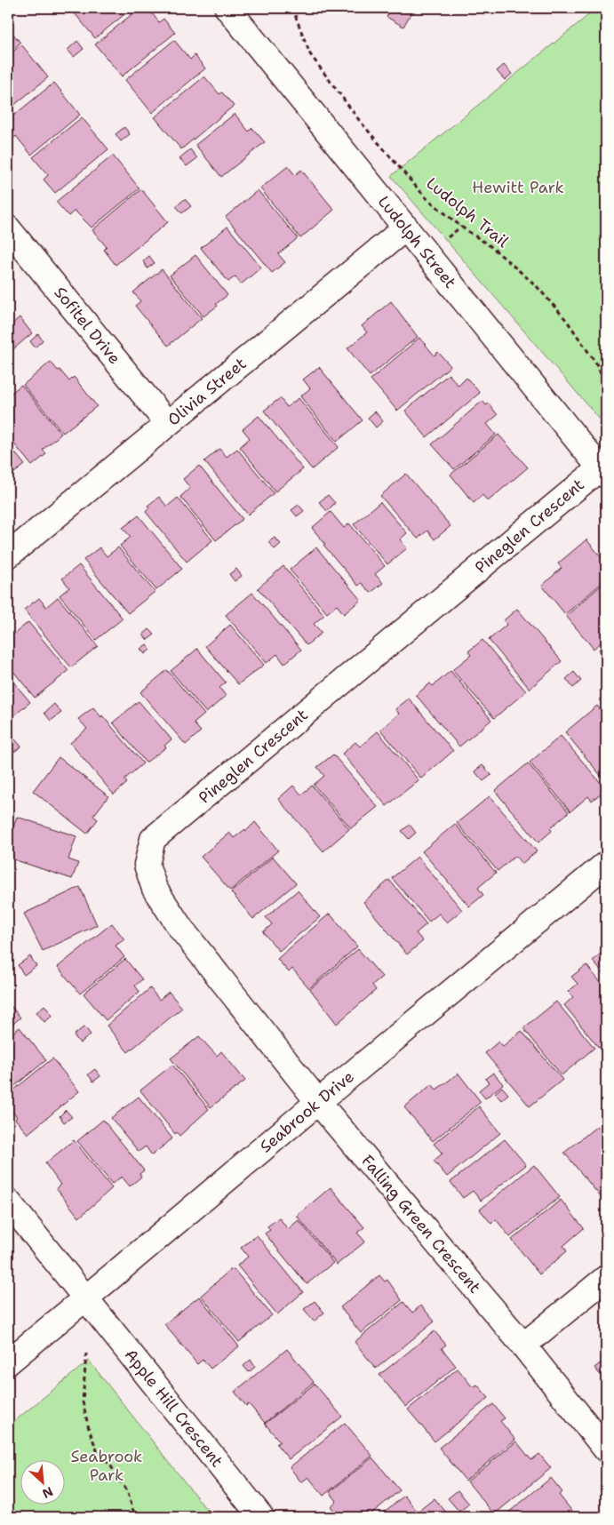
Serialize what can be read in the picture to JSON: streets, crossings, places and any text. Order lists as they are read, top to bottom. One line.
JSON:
{"streets":{"street":["Ludolph Street","Sofitel Drive","Olivia Street","Pineglen Crescent","Seabrook Drive","Falling Green Crescent","Apple Hill Crescent"],"path":["Ludolph Trail"]},"crossings":[["Ludolph Street","Olivia Street"],["Ludolph Street","Pineglen Crescent"],["Sofitel Drive","Olivia Street"],["Pineglen Crescent","Seabrook Drive"],["Pineglen Crescent","Falling Green Crescent"],["Seabrook Drive","Falling Green Crescent"],["Seabrook Drive","Apple Hill Crescent"]],"parks":["Hewitt Park","Seabrook Park"],"north":"bottom right"}
